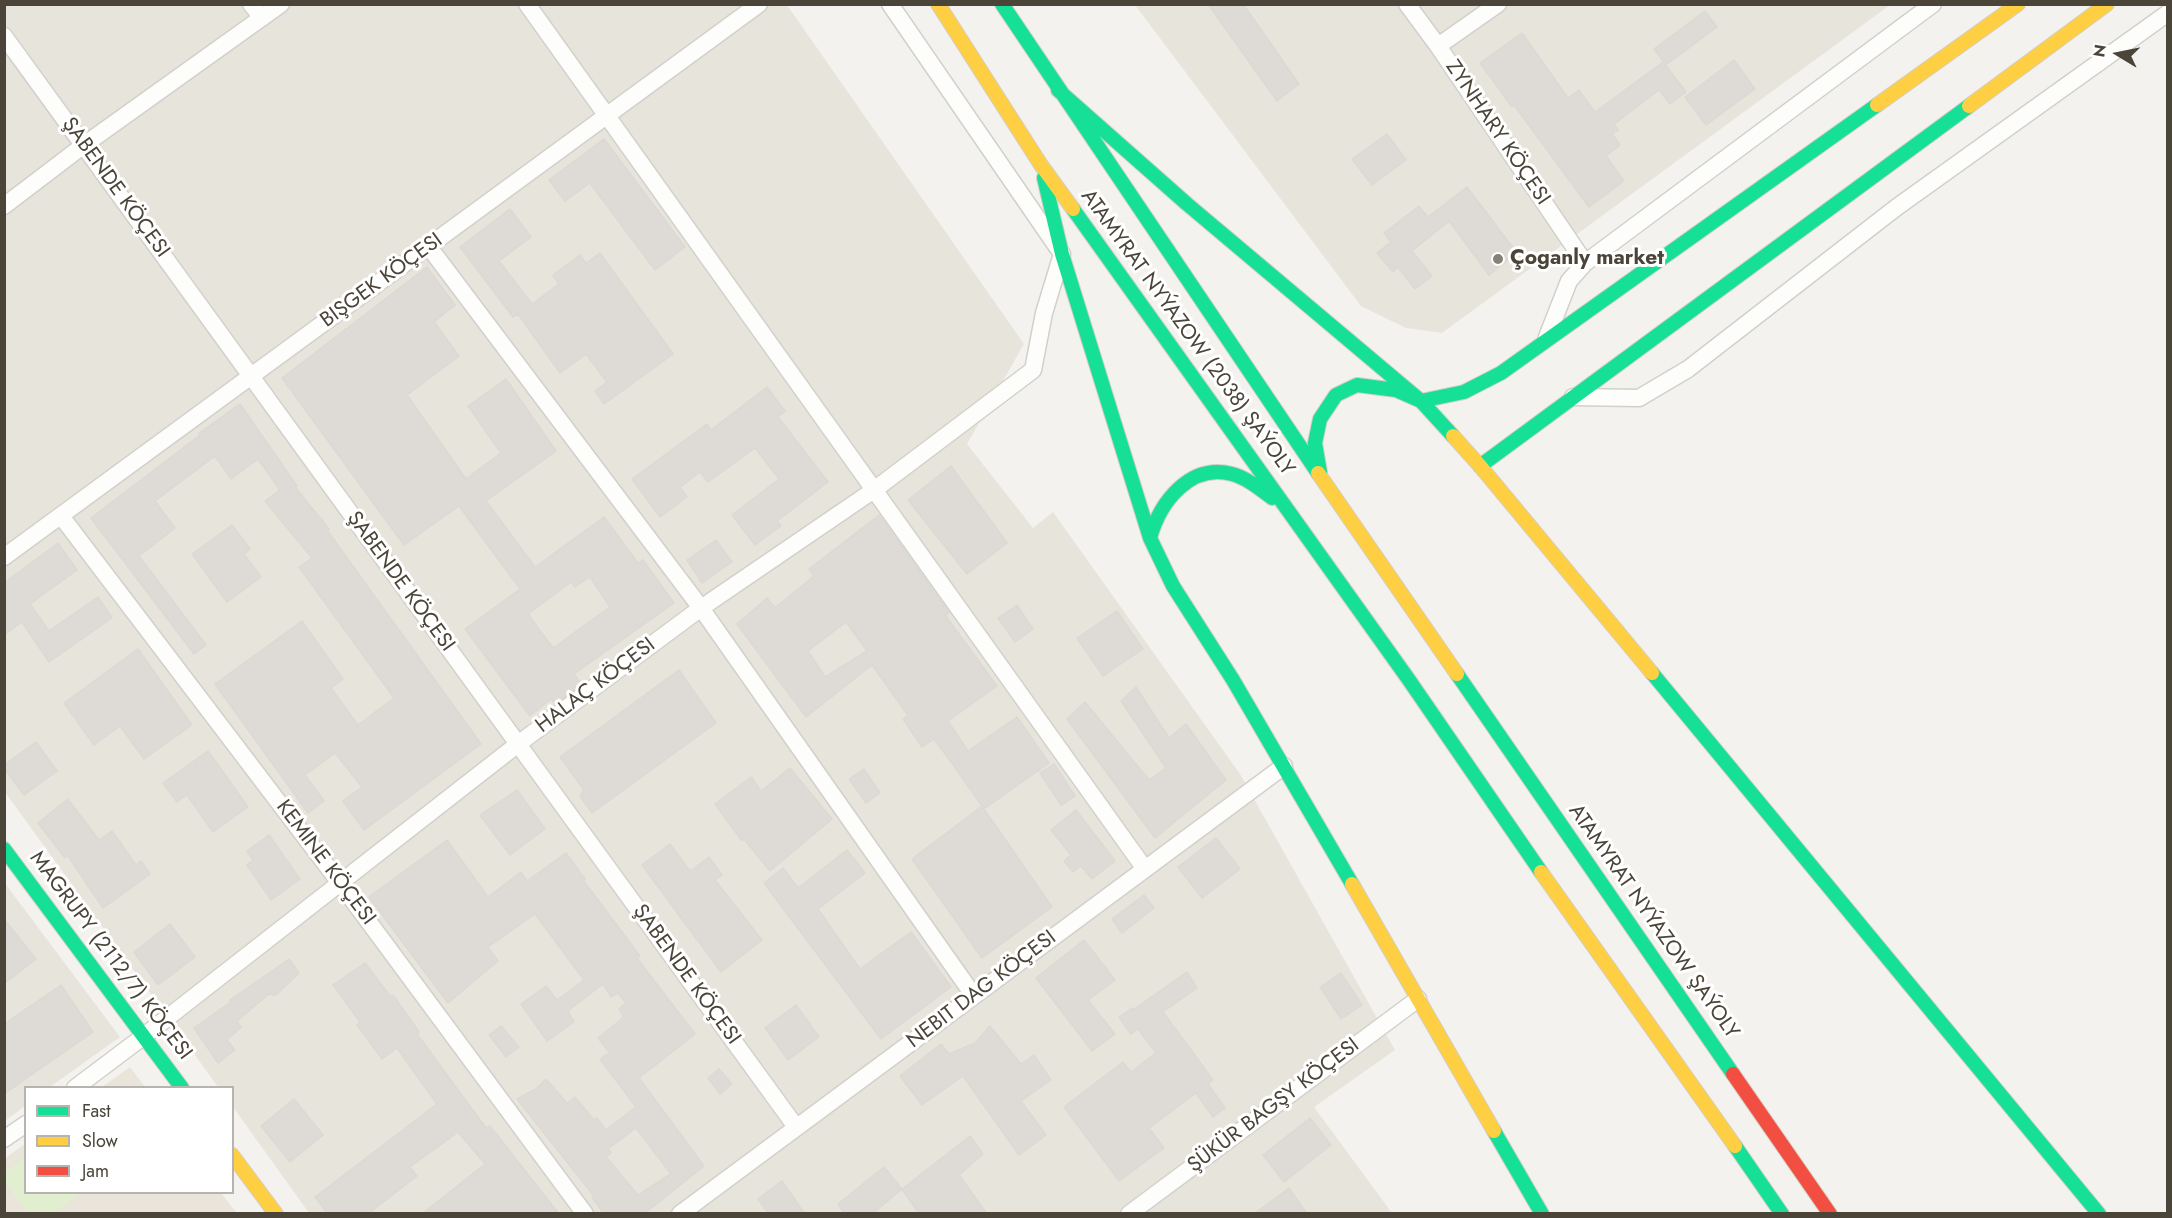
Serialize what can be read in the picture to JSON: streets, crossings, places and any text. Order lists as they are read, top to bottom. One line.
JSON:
{"streets":{"main road":["ATAMYRAT NYÝAZOW (2038) ŞAÝOLY","ATAMYRAT NYÝAZOW ŞAÝOLY","MAGRUPY (2112/7) KÖÇESI"],"street":["ZYNHARY KÖÇESI","ŞABENDE KÖÇESI","BIŞGEK KÖÇESI","HALAÇ KÖÇESI","KEMINE KÖÇESI","NEBIT DAG KÖÇESI","ŞÜKÜR BAGŞY KÖÇESI"]},"crossings":[["ŞABENDE KÖÇESI","BIŞGEK KÖÇESI"],["ŞABENDE KÖÇESI","HALAÇ KÖÇESI"],["ŞABENDE KÖÇESI","NEBIT DAG KÖÇESI"],["BIŞGEK KÖÇESI","KEMINE KÖÇESI"],["ATAMYRAT NYÝAZOW (2038) ŞAÝOLY","ATAMYRAT NYÝAZOW ŞAÝOLY"],["HALAÇ KÖÇESI","KEMINE KÖÇESI"],["HALAÇ KÖÇESI","MAGRUPY (2112/7) KÖÇESI"]],"places":["Çoganly market"],"legend":["Fast","Slow","Jam"],"north":"left"}
